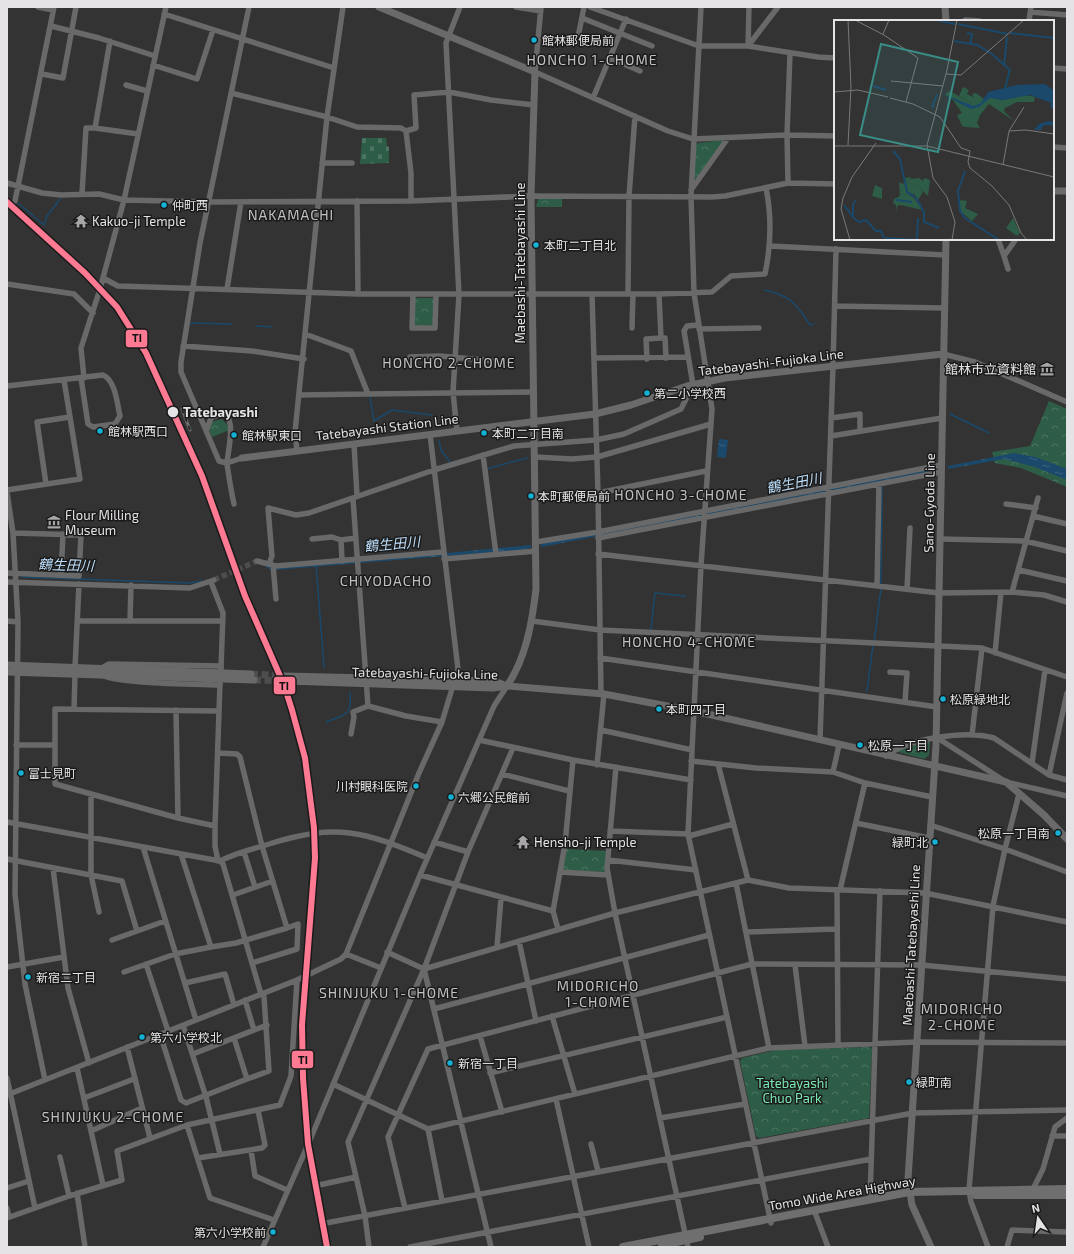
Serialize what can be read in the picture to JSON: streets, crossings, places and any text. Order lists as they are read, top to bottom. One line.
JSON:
{"streets":{"highway":["Tomo Wide Area Highway"],"main road":["Maebashi-Tatebayashi Line","Tatebayashi-Fujioka Line","Tatebayashi Station Line","Sano-Gyoda Line"]},"crossings":[["Maebashi-Tatebayashi Line","Tatebayashi-Fujioka Line"],["Maebashi-Tatebayashi Line","Tatebayashi Station Line"],["Maebashi-Tatebayashi Line","Sano-Gyoda Line"],["Maebashi-Tatebayashi Line","Tomo Wide Area Highway"],["Tatebayashi-Fujioka Line","Tatebayashi Station Line"],["Tatebayashi-Fujioka Line","Sano-Gyoda Line"]],"districts":["HONCHO 1-CHOME","NAKAMACHI","HONCHO 2-CHOME","HONCHO 3-CHOME","CHIYODACHO","HONCHO 4-CHOME","MIDORICHO 1-CHOME","SHINJUKU 1-CHOME","MIDORICHO 2-CHOME","SHINJUKU 2-CHOME"],"water":["鶴生田川"],"parks":["Tatebayashi Chuo Park"],"places":{"other":["館林郵便局前","仲町西","本町二丁目北","第二小学校西","Tatebayashi","館林駅西口","本町二丁目南","館林駅東口","本町郵便局前","松原緑地北","本町四丁目","松原一丁目","富士見町","川村眼科医院","六郷公民館前","松原一丁目南","緑町北","新宿二丁目","第六小学校北","新宿一丁目","緑町南","第六小学校前"],"temple":["Kakuo-ji Temple","Hensho-ji Temple"],"museum":["館林市立資料館","Flour Milling Museum"]},"lines":["transit line TI"],"north":"top"}
